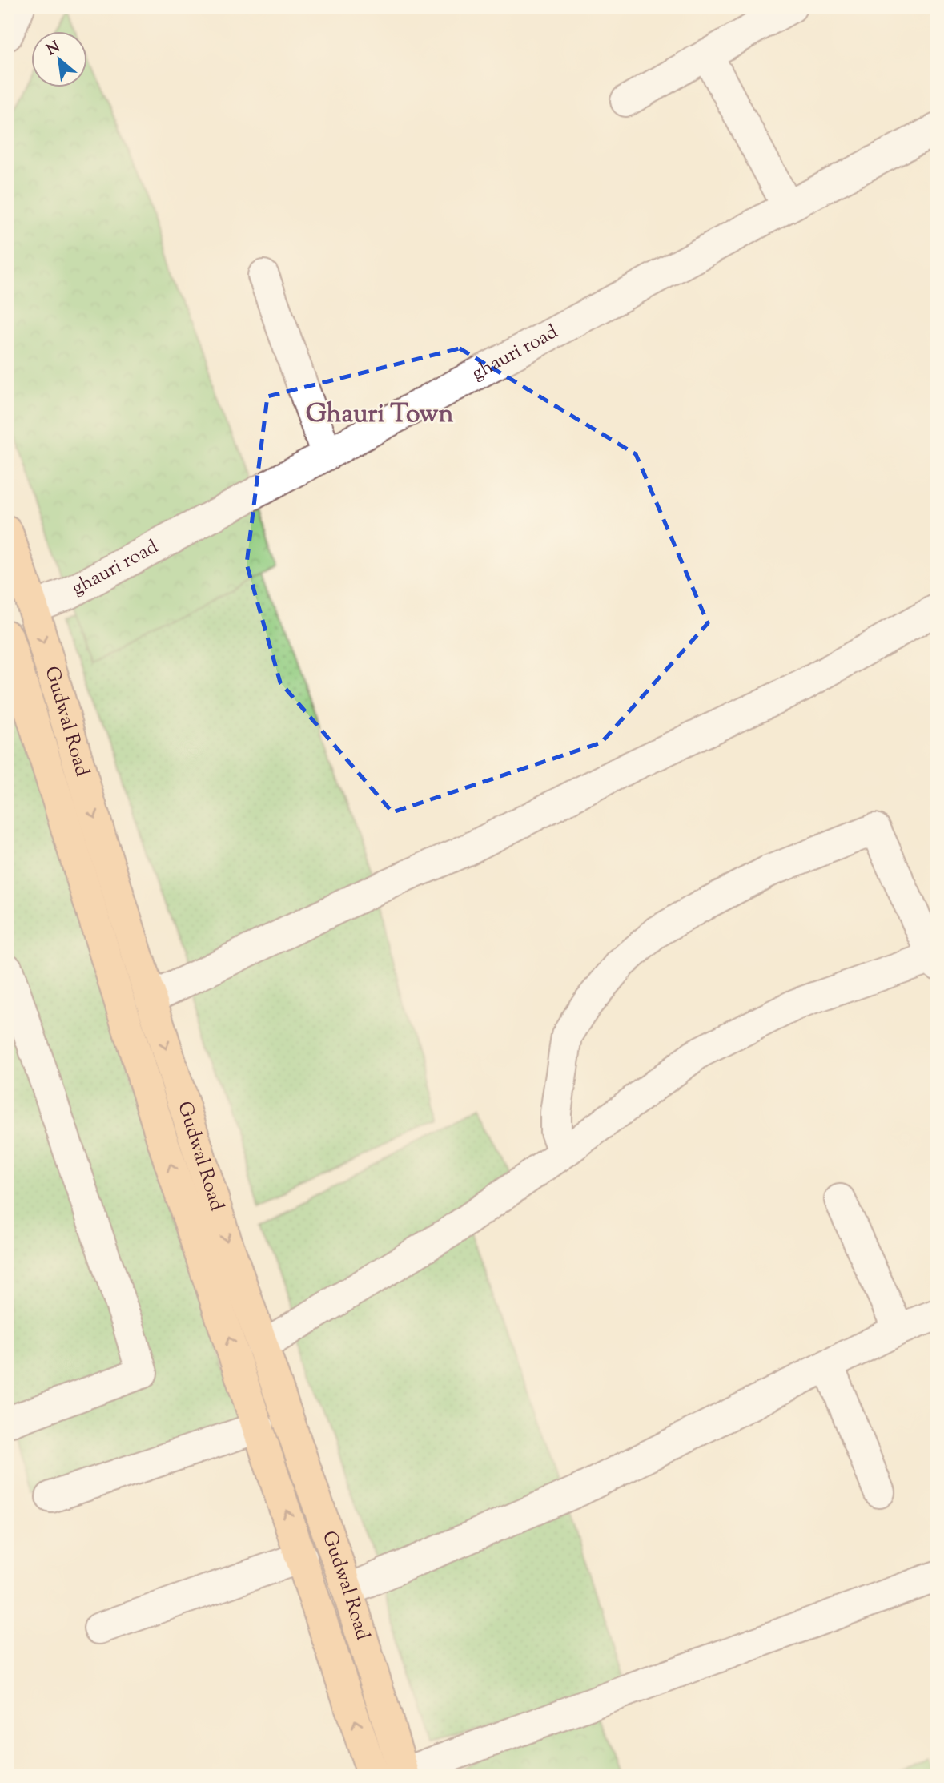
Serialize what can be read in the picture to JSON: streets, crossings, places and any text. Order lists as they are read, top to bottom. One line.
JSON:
{"streets":{"main road":["Gudwal Road"],"street":["ghauri road"]},"crossings":[["ghauri road","Gudwal Road"]],"districts":["Ghauri Town"],"north":"top left"}
